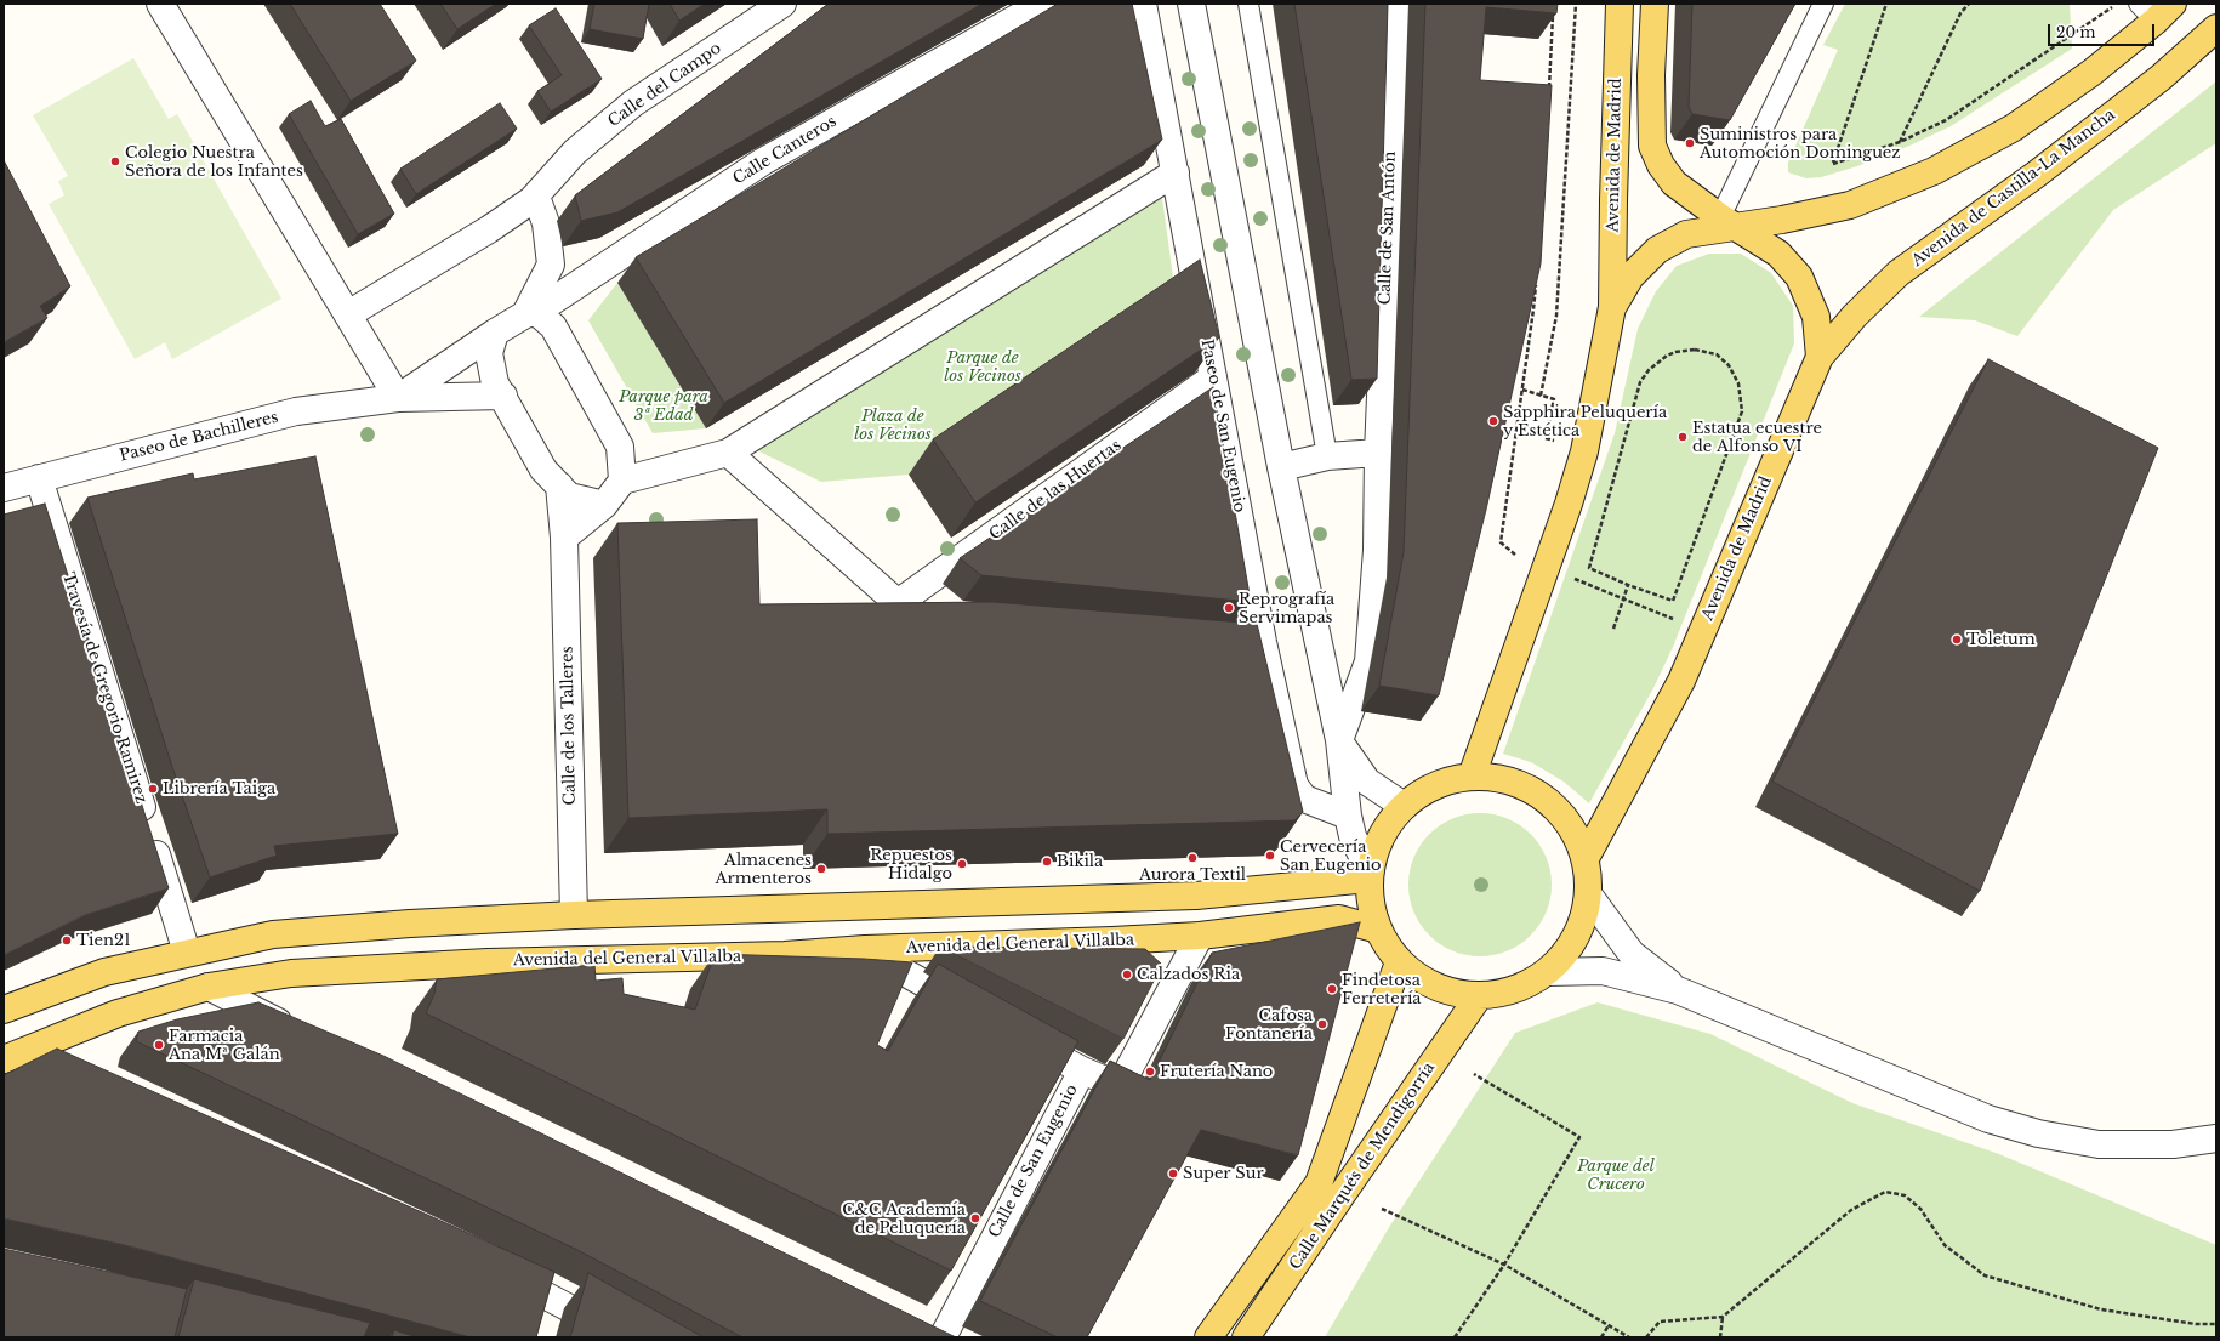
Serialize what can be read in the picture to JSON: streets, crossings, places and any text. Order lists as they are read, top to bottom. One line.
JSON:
{"streets":{"main road":["Avenida de Madrid","Avenida de Castilla-La Mancha","Avenida del General Villalba","Calle Marqués de Mendigorría"],"street":["Calle del Campo","Calle Canteros","Calle de San Antón","Paseo de San Eugenio","Paseo de Bachilleres","Calle de las Huertas","Travesía de Gregorio Ramirez","Calle de los Talleres","Calle de San Eugenio"]},"crossings":[["Avenida de Madrid","Avenida de Castilla-La Mancha"],["Paseo de San Eugenio","Calle de las Huertas"],["Paseo de Bachilleres","Travesía de Gregorio Ramirez"],["Avenida del General Villalba","Calle de San Eugenio"]],"parks":["Parque de los Vecinos","Parque para 3ª Edad","Plaza de los Vecinos","Parque del Crucero"],"places":["Suministros para Automoción Dominguez","Colegio Nuestra Señora de los Infantes","Sapphira Peluquería y Estética","Estatua ecuestre de Alfonso VI","Reprografía Servimapas","Toletum","Librería Taiga","Cervecería San Eugenio","Aurora Textil","Bikila","Repuestos Hidalgo","Almacenes Armenteros","Tien21","Calzados Ria","Findetosa Ferretería","Cafosa Fontanería","Farmacia Ana Mª Galán","Frutería Nano","Super Sur","C&C Academía de Peluquería"],"scale_bar":"20 m"}
